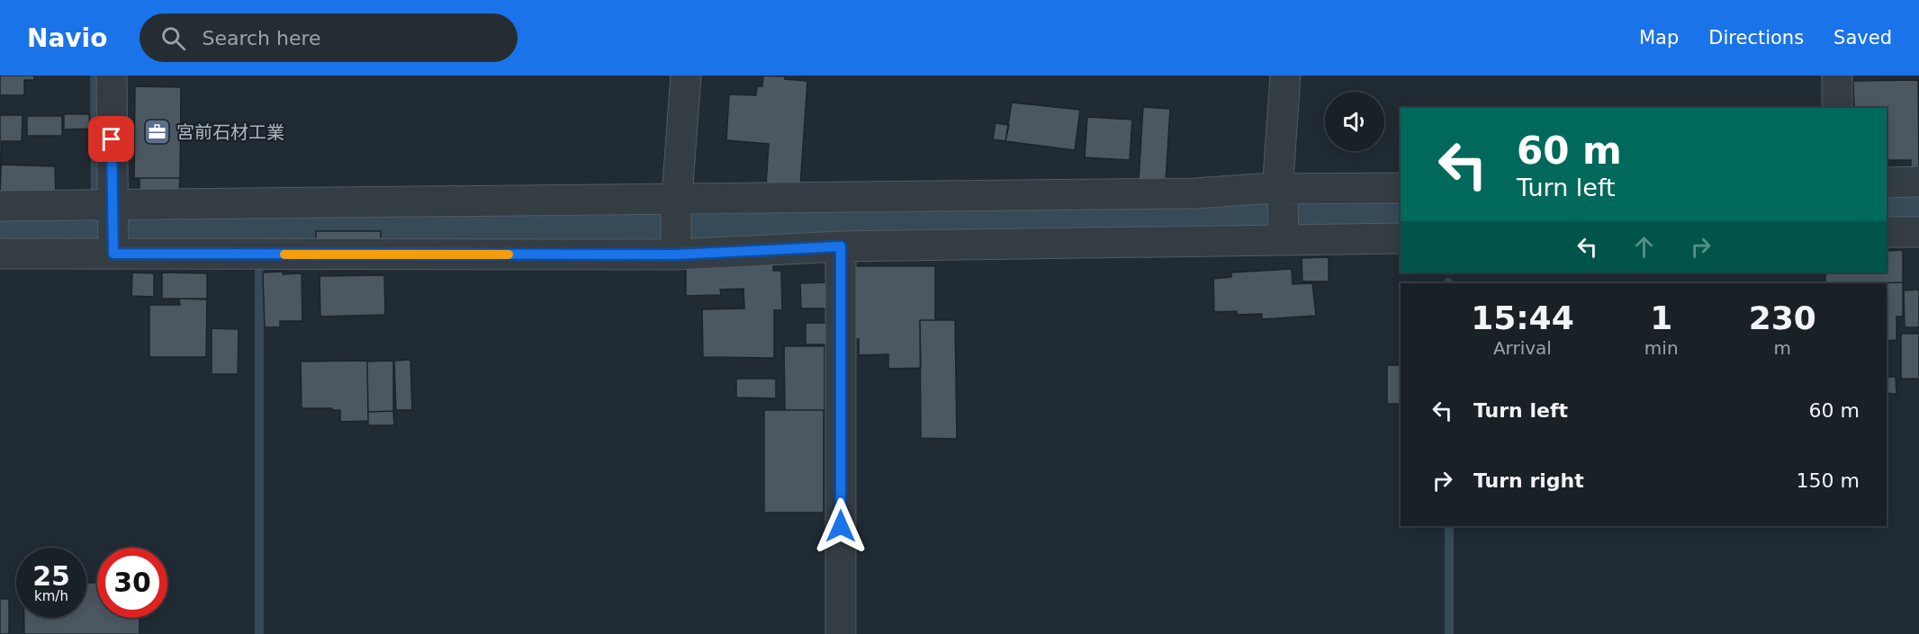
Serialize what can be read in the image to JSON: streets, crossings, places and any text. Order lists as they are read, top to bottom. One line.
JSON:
{"places":{"office":["宮前石材工業"]},"page":{"header":"Navio","search":"Search here","nav":["Map","Directions","Saved"],"turn":["60 m","Turn left"],"eta":["15:44","Arrival","1","min","230","m"],"list":[{"name":"Turn left","value":"60 m"},{"name":"Turn right","value":"150 m"}],"speed":"25 km/h","limit":"30"}}
